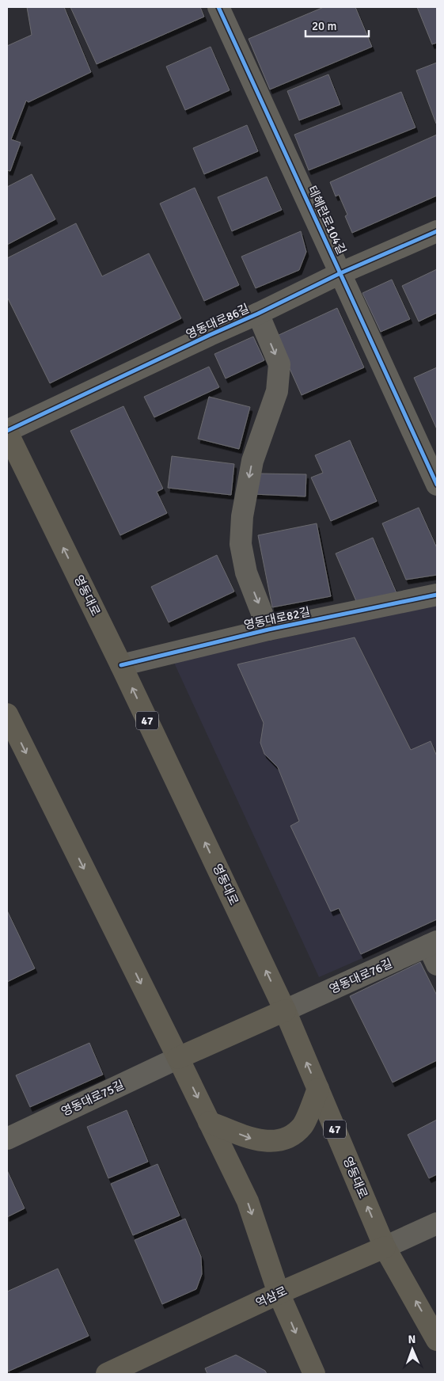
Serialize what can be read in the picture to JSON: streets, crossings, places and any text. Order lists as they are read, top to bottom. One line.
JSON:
{"streets":{"main road":["영동대로","47","역삼로"],"street":["테헤란로104길","영동대로86길","영동대로82길","영동대로76길","영동대로75길"]},"crossings":[["테헤란로104길","영동대로86길"],["영동대로86길","영동대로"],["영동대로86길","영동대로82길"],["영동대로","영동대로82길"],["영동대로","영동대로76길"],["영동대로","역삼로"]],"one_way":["영동대로86길"],"scale_bar":"20 m","north":"top"}
